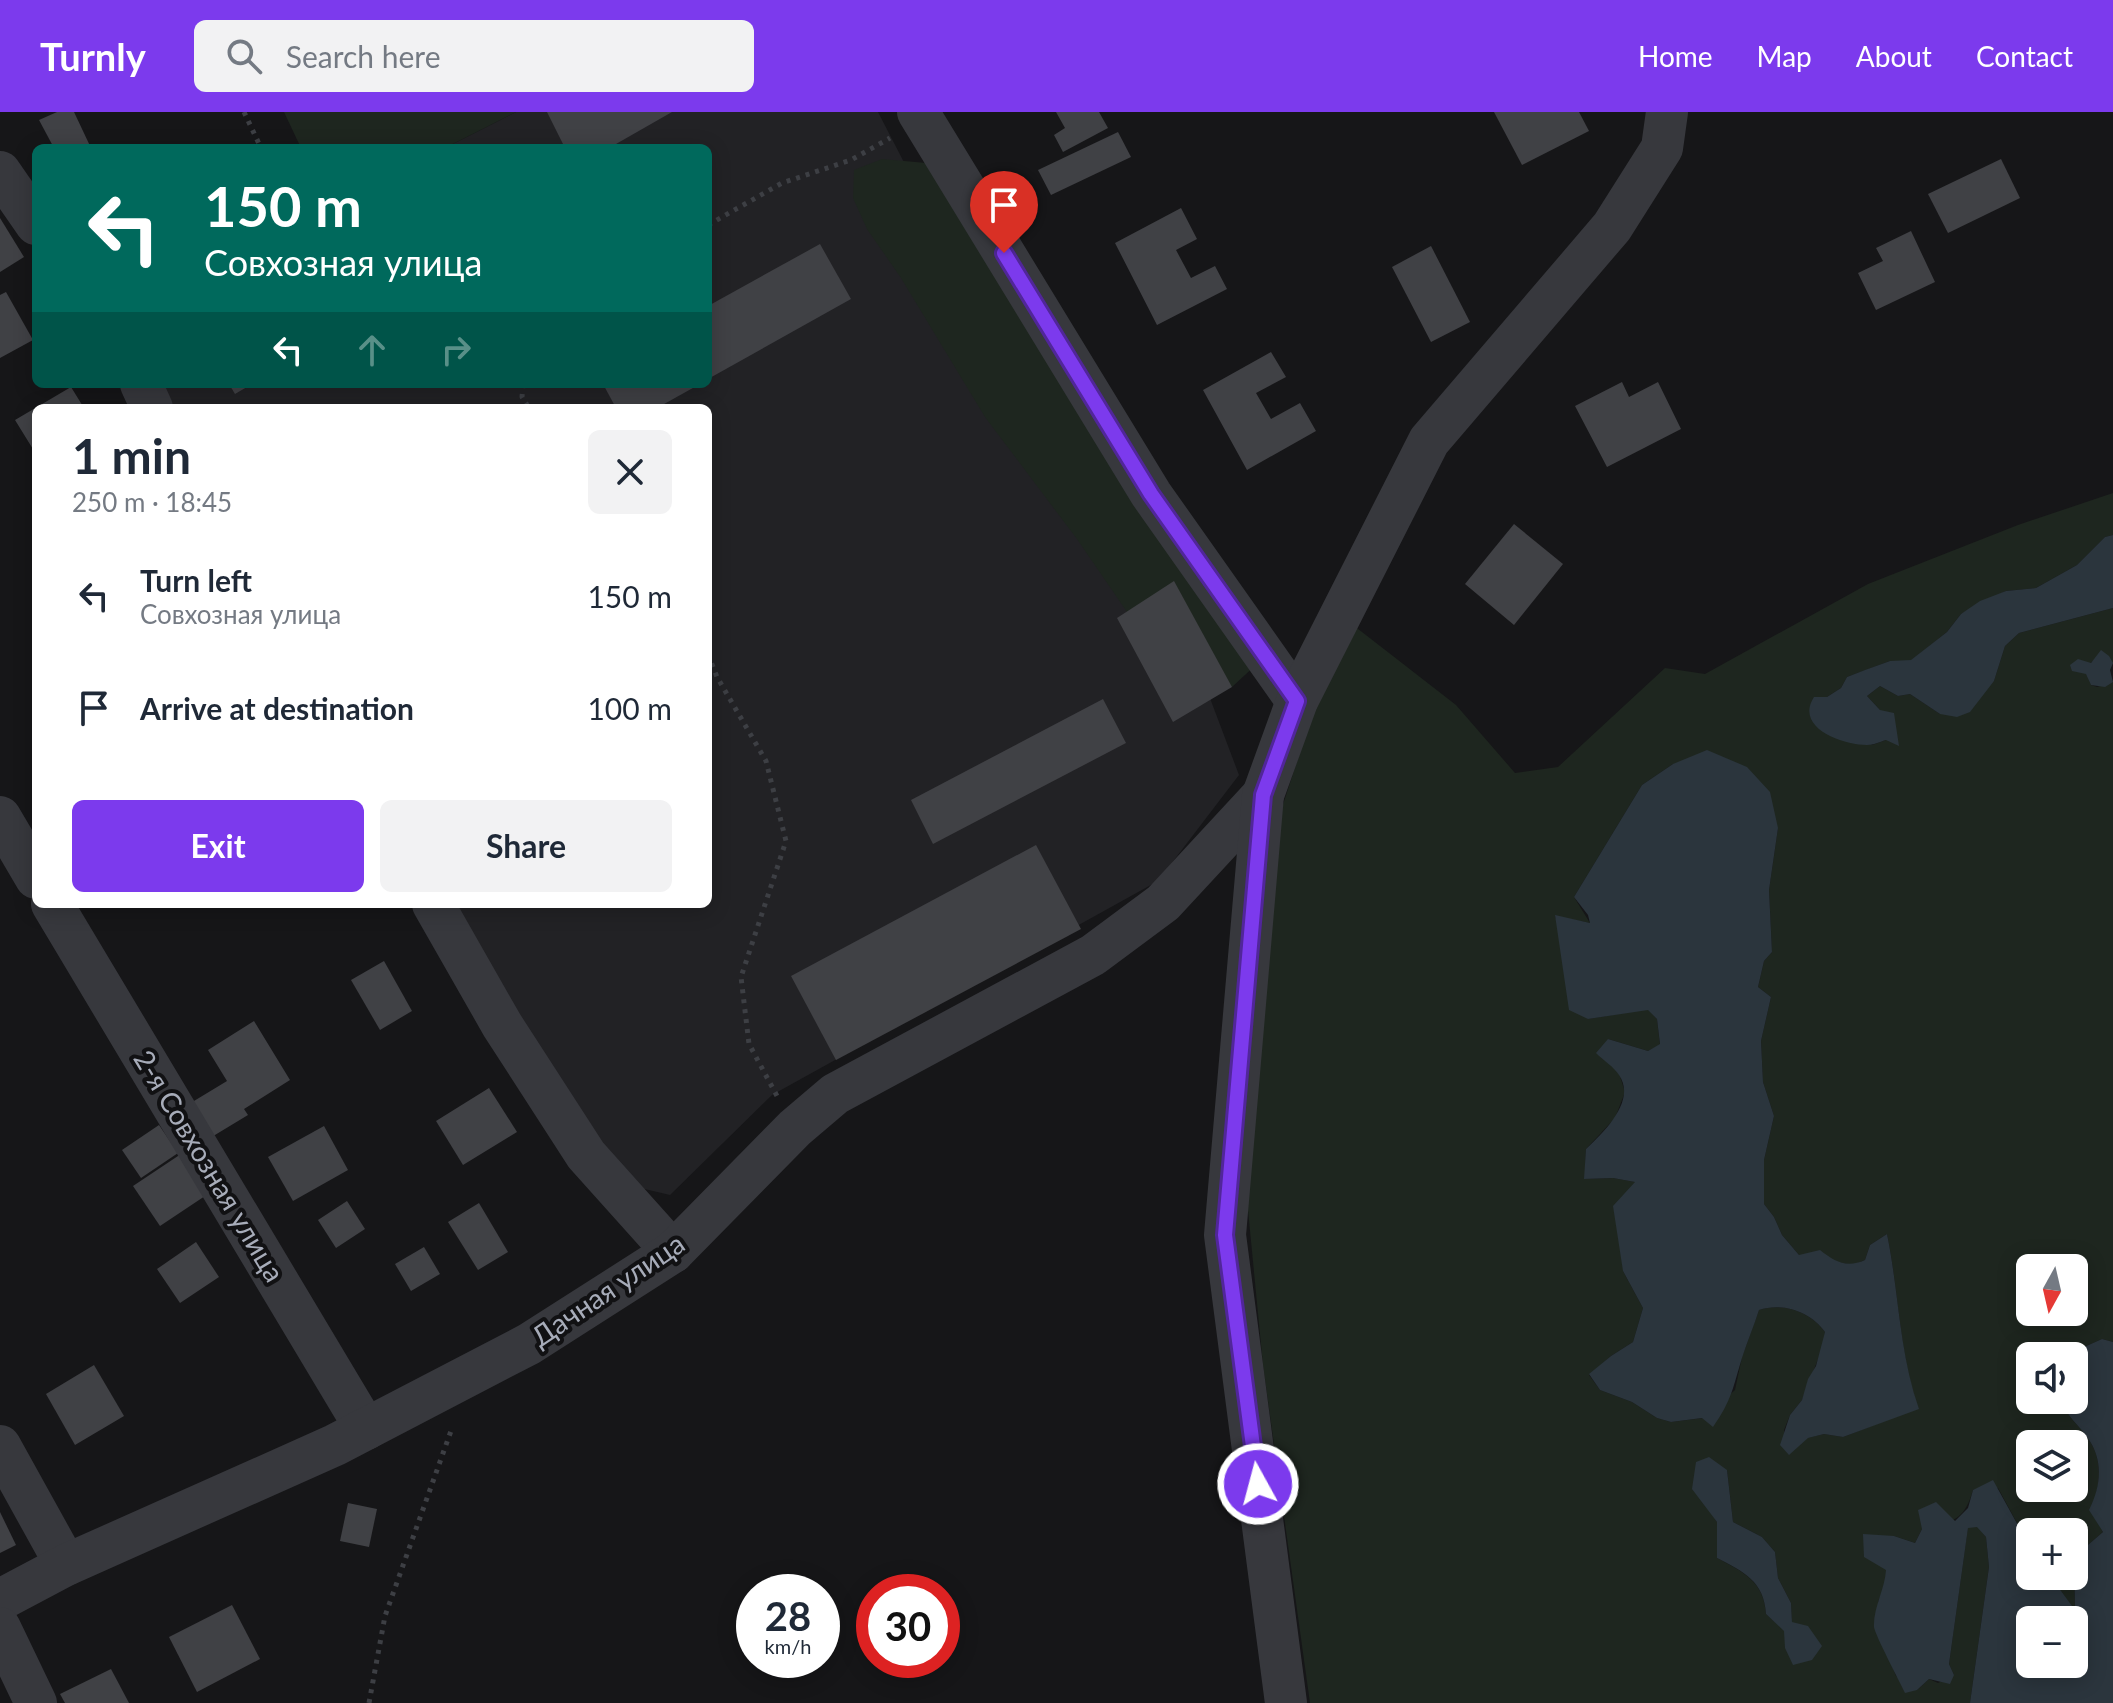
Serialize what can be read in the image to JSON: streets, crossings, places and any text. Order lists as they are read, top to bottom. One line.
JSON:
{"streets":{"street":["2-я Совхозная улица","Дачная улица"]},"crossings":[["2-я Совхозная улица","Дачная улица"]],"north":"bottom","page":{"header":"Turnly","search":"Search here","nav":["Home","Map","About","Contact"],"turn":["150 m","Совхозная улица"],"heading":["1 min","250 m · 18:45"],"list":[{"name":"Turn left","note":"Совхозная улица","value":"150 m"},{"name":"Arrive at destination","value":"100 m"}],"buttons":["Exit","Share"],"map_buttons":["+","−"],"speed":"28 km/h","limit":"30"}}
